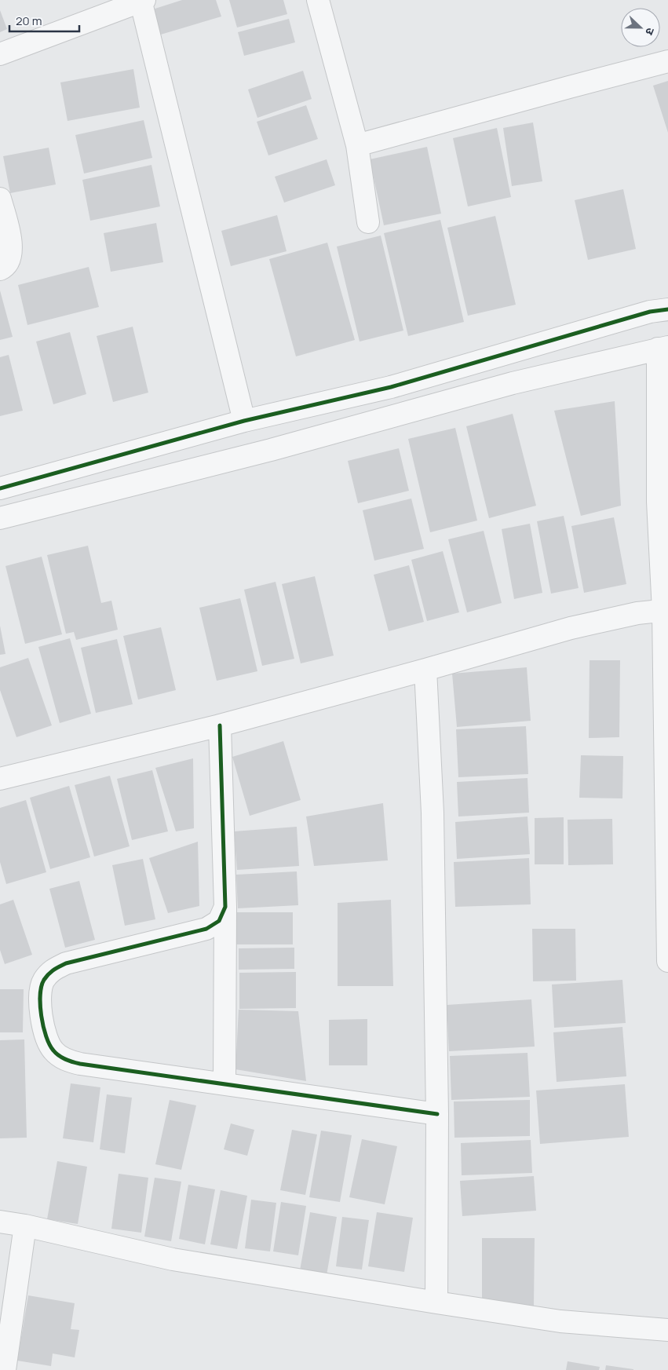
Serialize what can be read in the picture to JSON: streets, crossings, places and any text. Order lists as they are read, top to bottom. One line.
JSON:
{"scale_bar":"20 m","north":"right"}
